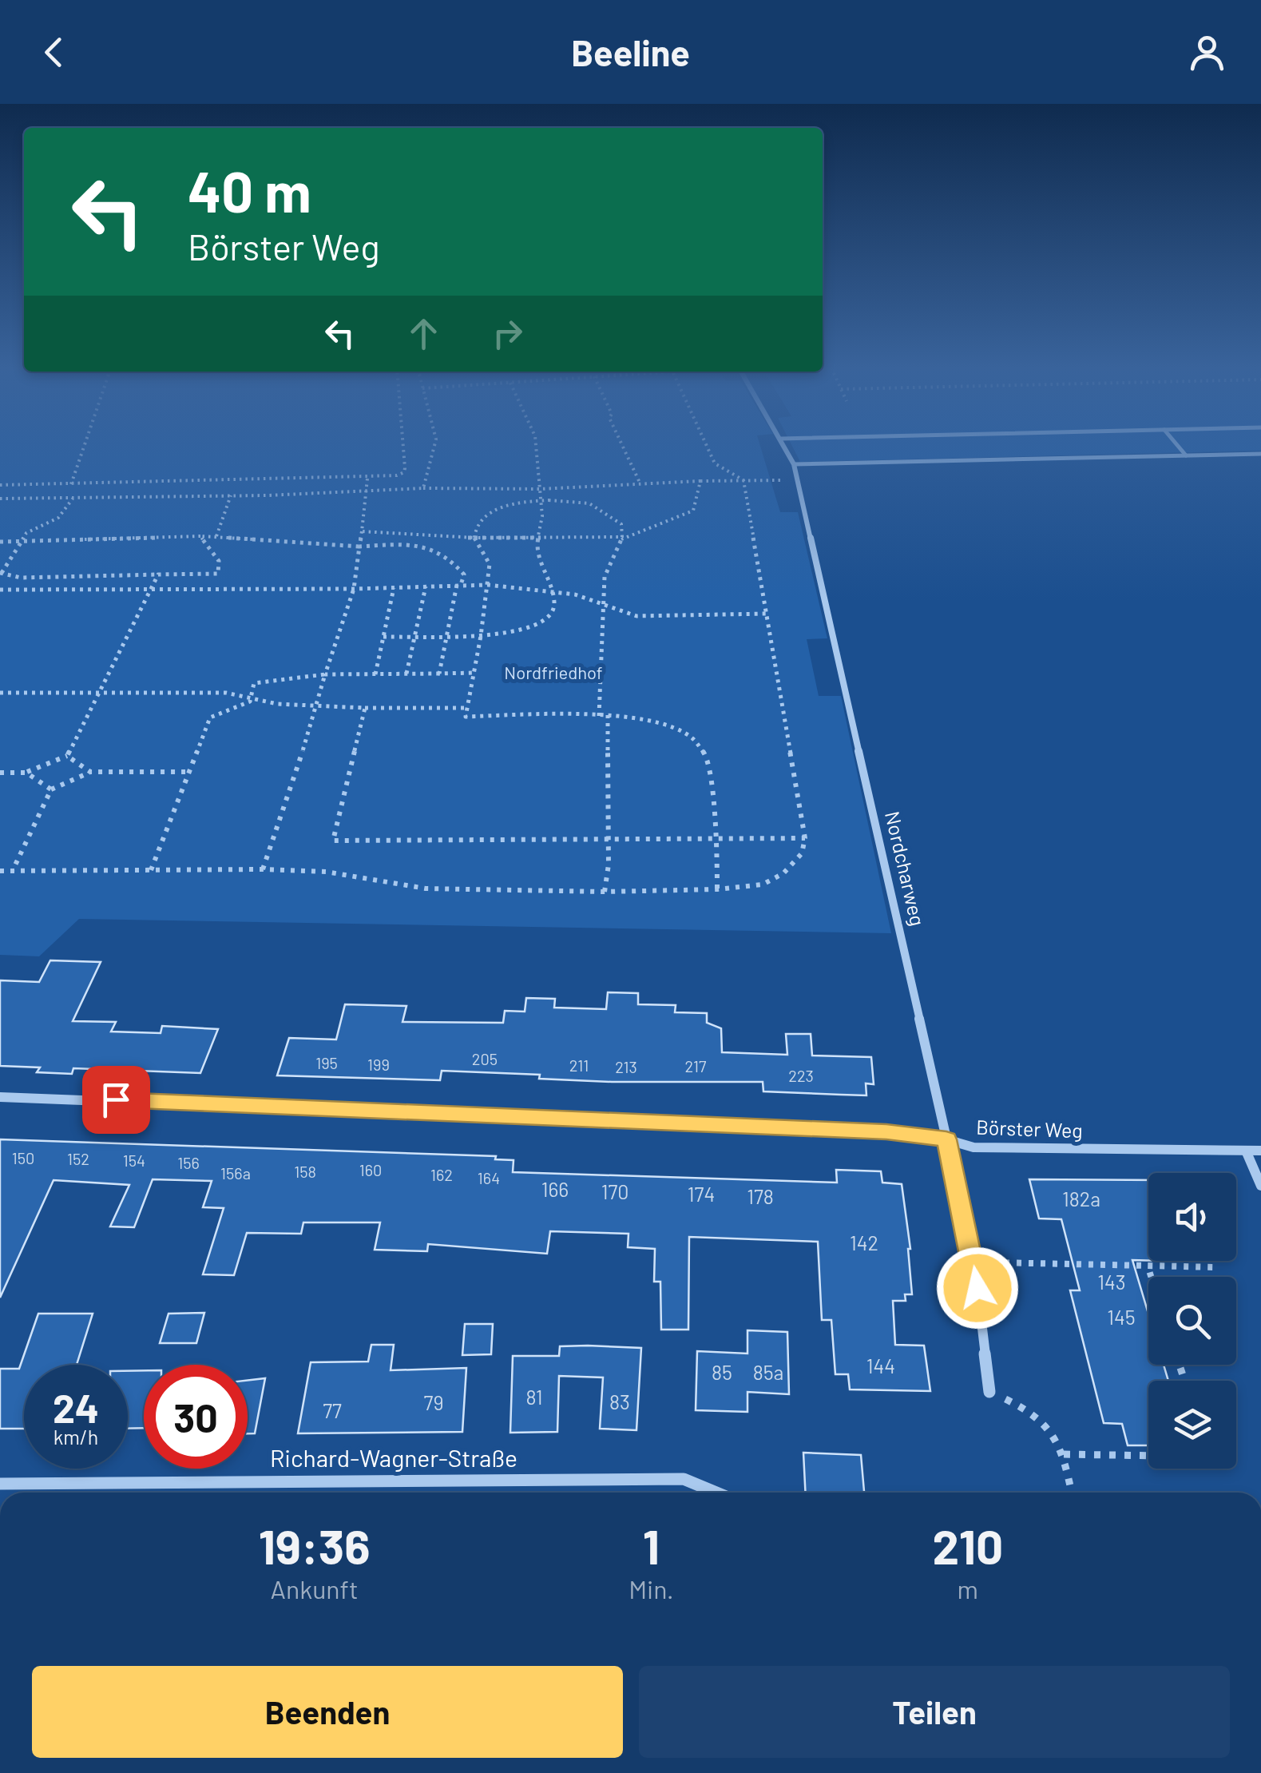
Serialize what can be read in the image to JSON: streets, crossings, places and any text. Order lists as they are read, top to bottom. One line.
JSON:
{"streets":{"street":["Nordcharweg","Börster Weg","Richard-Wagner-Straße"]},"crossings":[["Nordcharweg","Börster Weg"]],"parks":["Nordfriedhof"],"house_numbers":["205","195","199","211","217","213","223","150","152","154","156","160","158","156a","162","164","166","170","174","178","182a","142","143","145","144","85","85a","81","83","79","77"],"page":{"header":"Beeline","turn":["40 m","Börster Weg"],"speed":"24 km/h","limit":"30","eta":["19:36","Ankunft","1","Min.","210","m"],"buttons":["Beenden","Teilen"]}}
